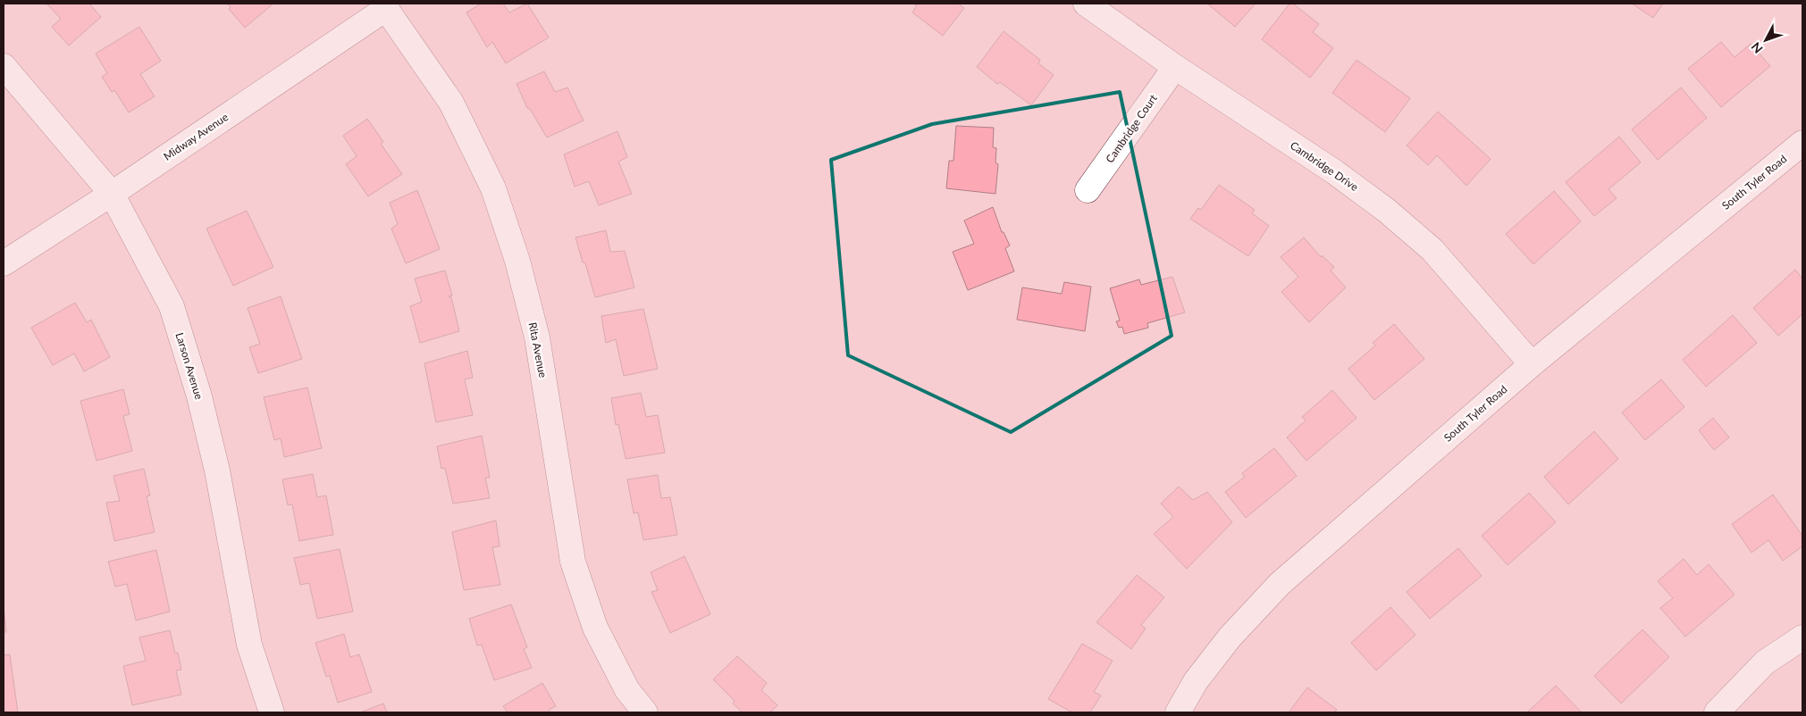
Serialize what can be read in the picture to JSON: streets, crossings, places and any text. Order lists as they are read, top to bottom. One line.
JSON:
{"streets":{"street":["Cambridge Court","Midway Avenue","Cambridge Drive","South Tyler Road","Rita Avenue","Larson Avenue"]},"crossings":[["Cambridge Court","Cambridge Drive"],["Midway Avenue","Rita Avenue"],["Midway Avenue","Larson Avenue"],["Cambridge Drive","South Tyler Road"]],"north":"bottom left"}
